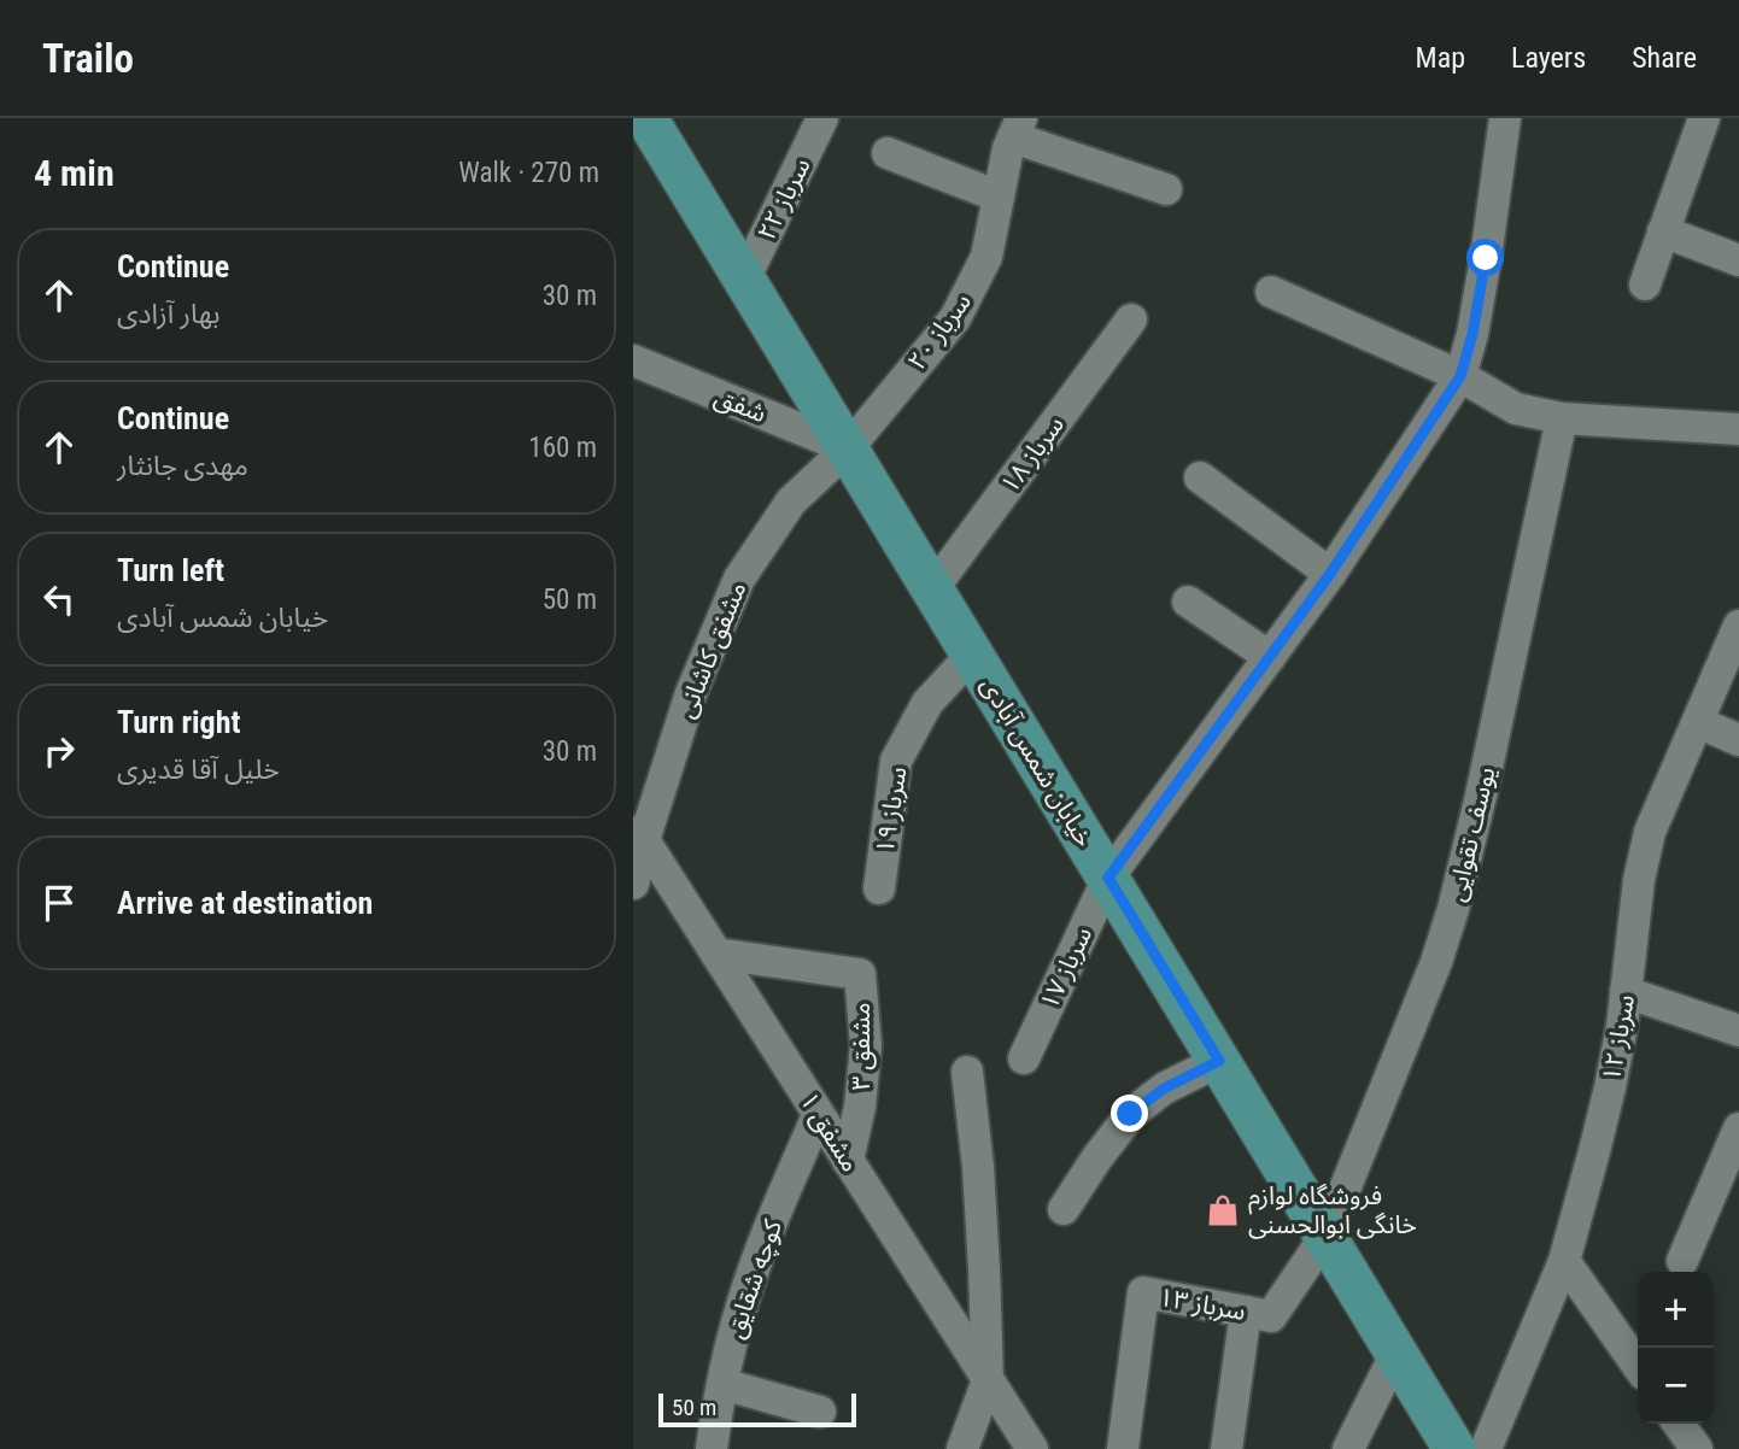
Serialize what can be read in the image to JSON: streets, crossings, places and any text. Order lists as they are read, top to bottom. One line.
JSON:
{"streets":{"main road":["خیابان شمس آبادی"],"street":["سرباز ۲۲","سرباز ۲۰","شفق","سرباز ۱۸","مشفق کاشانی","سرباز ۱۹","یوسف تقوایی","سرباز ۱۷","سرباز ۱۲","مشفق ۳","مشفق ۱","کوچه شقایق","سرباز ۱۳"]},"crossings":[["سرباز ۲۲","خیابان شمس آبادی"],["سرباز ۲۰","شفق"],["سرباز ۲۰","مشفق کاشانی"],["سرباز ۲۰","خیابان شمس آبادی"],["شفق","مشفق کاشانی"],["شفق","خیابان شمس آبادی"],["سرباز ۱۸","خیابان شمس آبادی"],["مشفق کاشانی","خیابان شمس آبادی"],["مشفق کاشانی","مشفق ۱"],["خیابان شمس آبادی","سرباز ۱۹"],["خیابان شمس آبادی","یوسف تقوایی"],["خیابان شمس آبادی","سرباز ۱۷"],["خیابان شمس آبادی","سرباز ۱۳"],["یوسف تقوایی","سرباز ۱۳"],["مشفق ۳","مشفق ۱"],["مشفق ۱","کوچه شقایق"]],"places":{"shop":["فروشگاه لوازم خانگی ابوالحسنی"]},"scale_bar":"50 m","page":{"header":"Trailo","nav":["Map","Layers","Share"],"heading":["4 min","Walk · 270 m"],"list":[["Continue","بهار آزادی","30 m"],["Continue","مهدی جانثار","160 m"],["Turn left","خیابان شمس آبادی","50 m"],["Turn right","خلیل آقا قدیری","30 m"],"Arrive at destination"],"map_buttons":["+","−"],"scale":"50 m"}}
